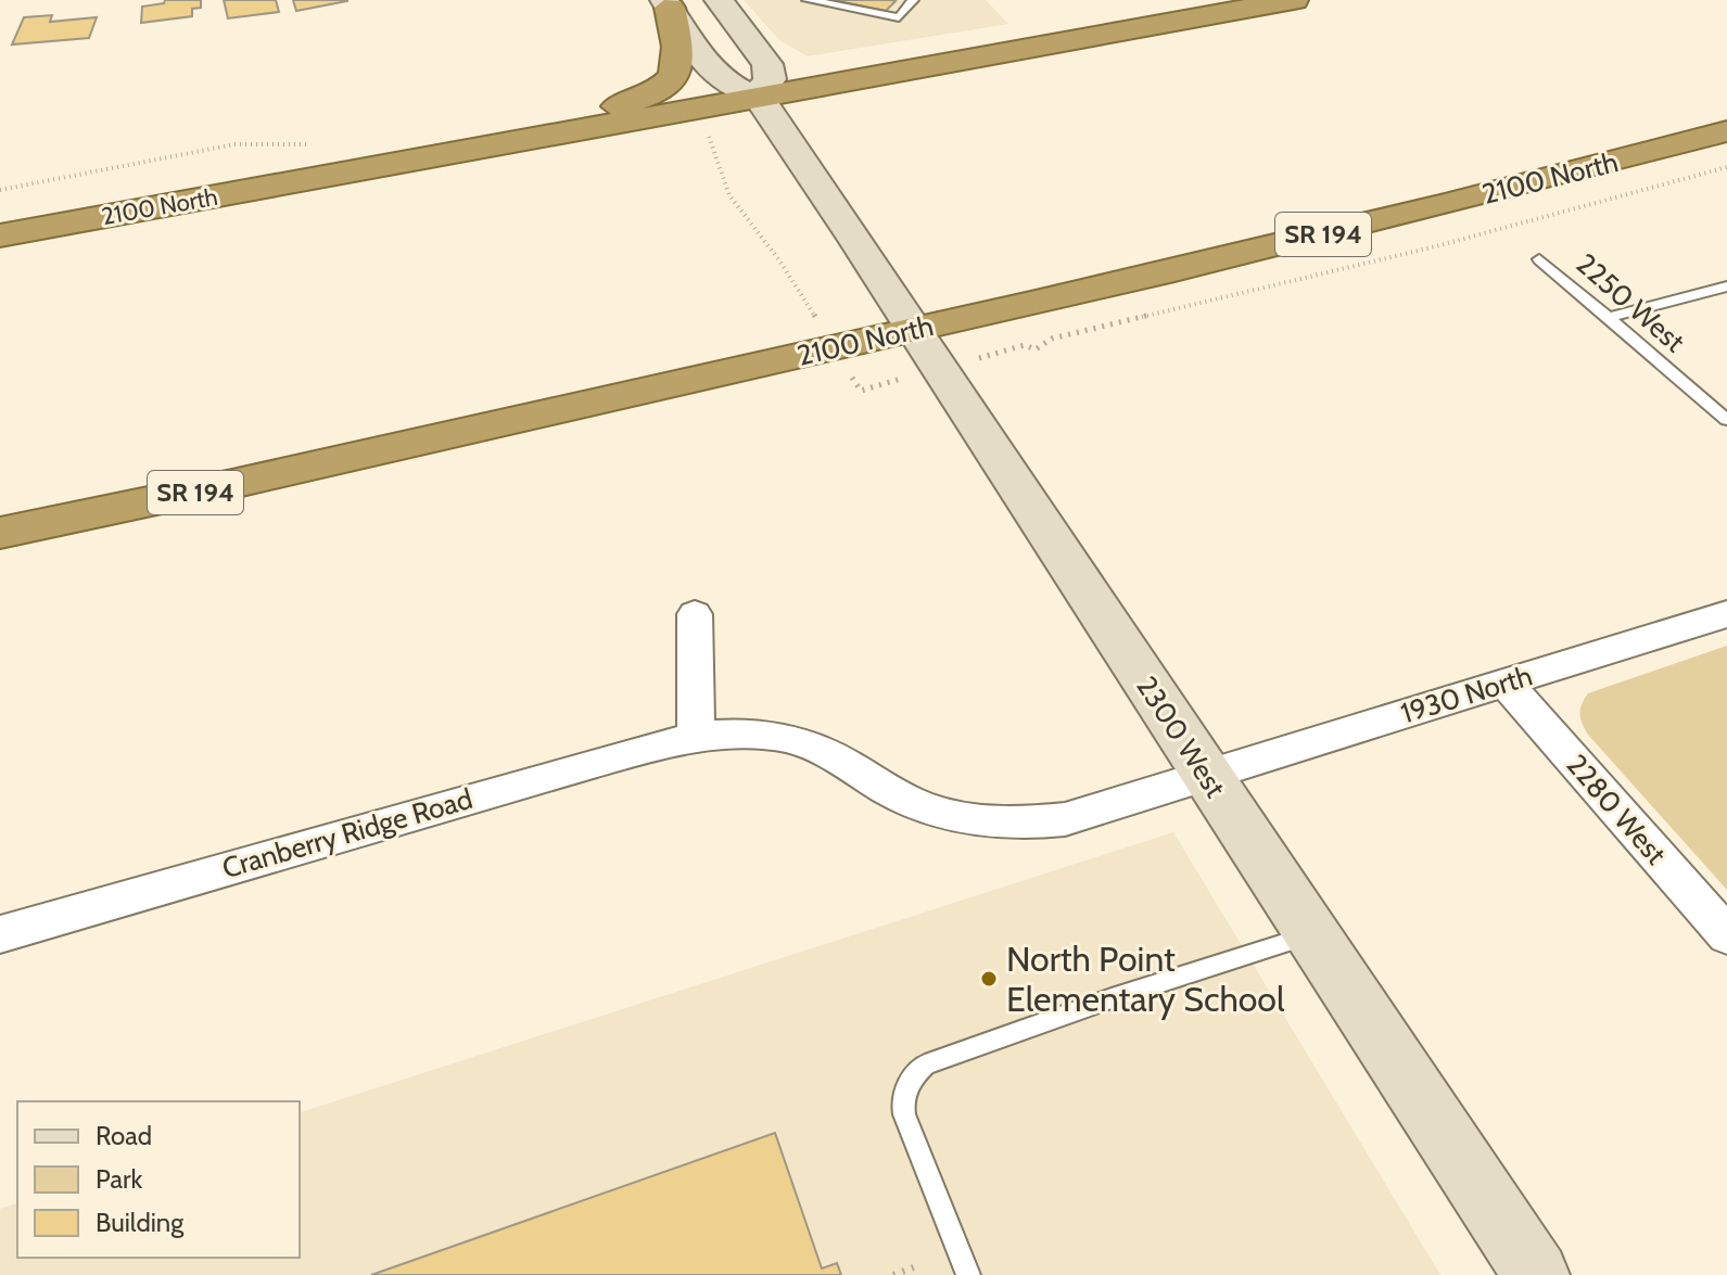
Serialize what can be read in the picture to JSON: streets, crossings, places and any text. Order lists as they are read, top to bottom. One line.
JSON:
{"streets":{"highway":["2100 North","SR 194"],"main road":["2300 West"],"street":["1930 North","2280 West","Cranberry Ridge Road"],"lane":["2250 West"]},"crossings":[["2100 North","2300 West"],["1930 North","2300 West"],["1930 North","2280 West"],["1930 North","Cranberry Ridge Road"],["2300 West","Cranberry Ridge Road"]],"places":["North Point Elementary School"],"legend":["Road","Park","Building"]}
